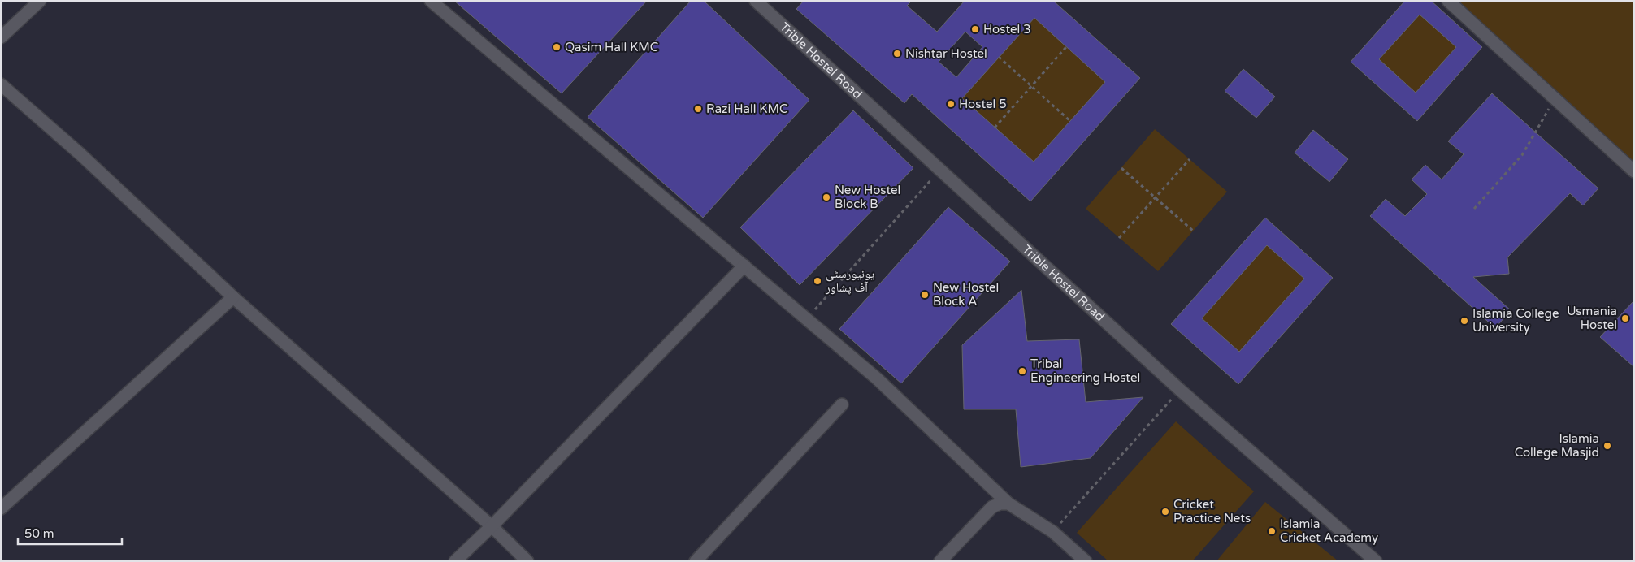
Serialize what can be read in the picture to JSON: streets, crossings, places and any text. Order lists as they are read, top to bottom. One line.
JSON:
{"streets":{"street":["Trible Hostel Road"]},"places":["Hostel 3","Qasim Hall KMC","Nishtar Hostel","Hostel 5","Razi Hall KMC","New Hostel Block B","یونیورسٹی آف پشاور","New Hostel Block A","Usmania Hostel","Islamia College University","Tribal Engineering Hostel","Islamia College Masjid","Cricket Practice Nets","Islamia Cricket Academy"],"scale_bar":"50 m"}
